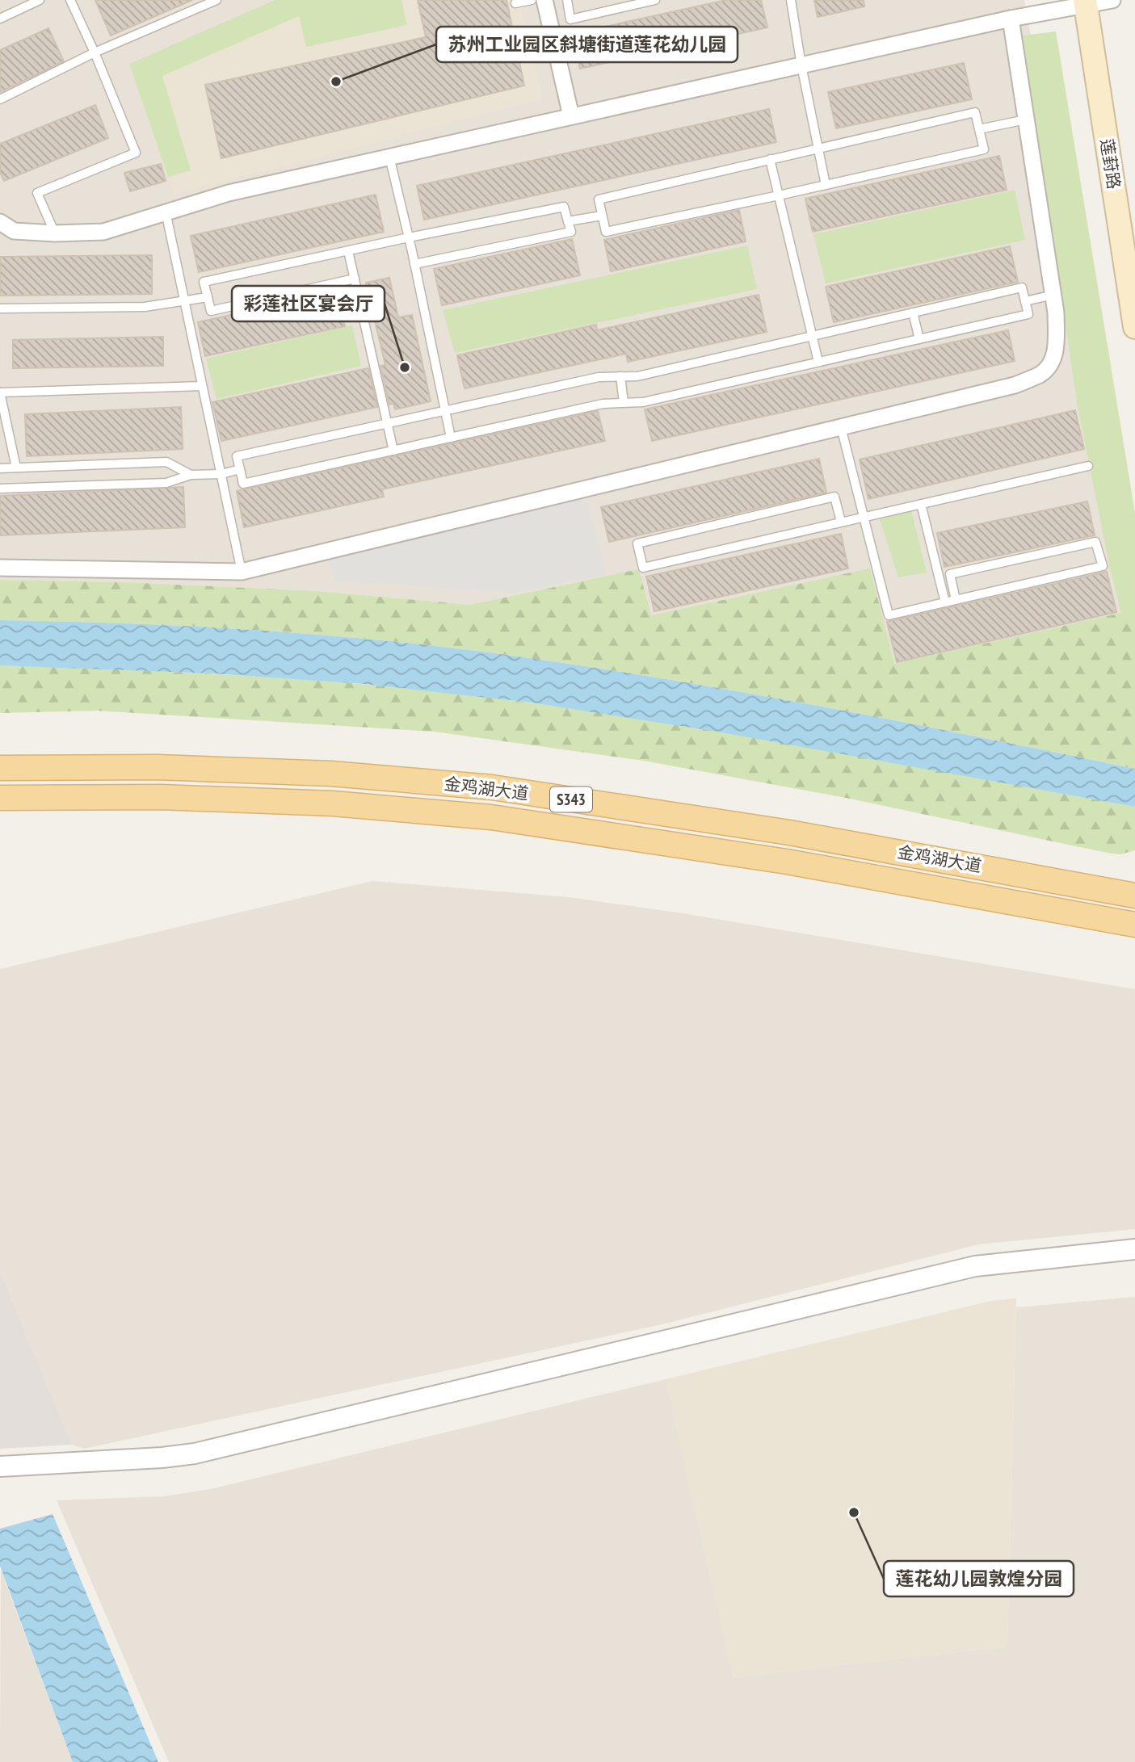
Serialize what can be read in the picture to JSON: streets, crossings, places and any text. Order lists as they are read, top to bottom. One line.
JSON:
{"streets":{"main road":["莲葑路","金鸡湖大道","S343"]},"places":["苏州工业园区斜塘街道莲花幼儿园","彩莲社区宴会厅","莲花幼儿园敦煌分园"]}
